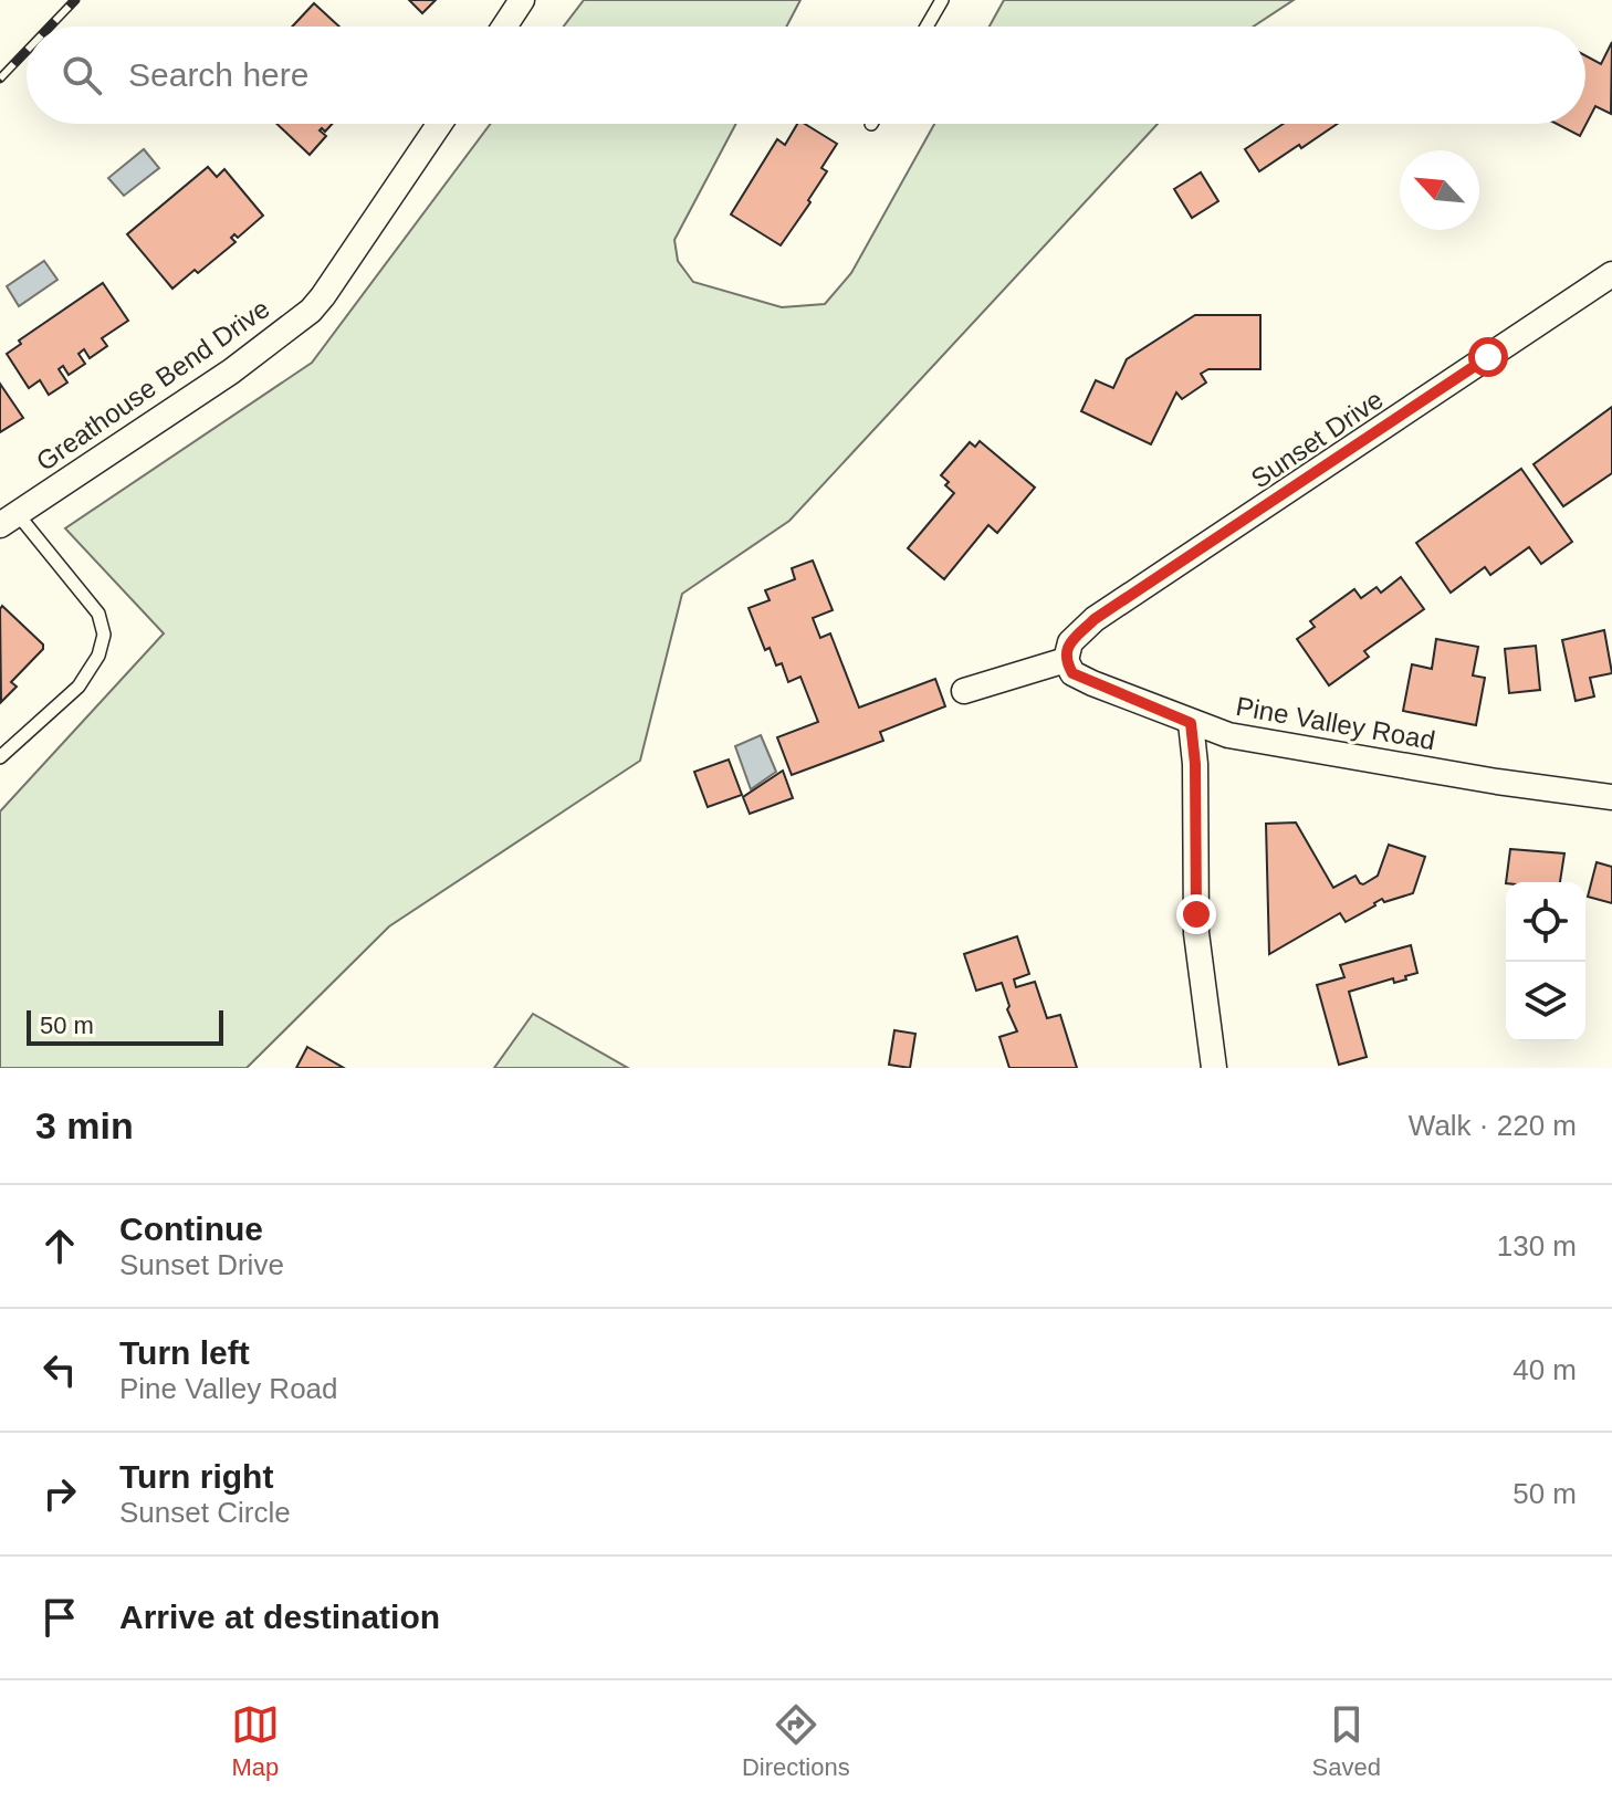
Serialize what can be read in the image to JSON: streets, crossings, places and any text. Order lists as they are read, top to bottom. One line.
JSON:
{"streets":{"street":["Greathouse Bend Drive","Sunset Drive","Pine Valley Road"]},"crossings":[["Sunset Drive","Pine Valley Road"]],"scale_bar":"50 m","north":"top left","page":{"search":"Search here","scale":"50 m","heading":["3 min","Walk · 220 m"],"list":[["Continue","Sunset Drive","130 m"],["Turn left","Pine Valley Road","40 m"],["Turn right","Sunset Circle","50 m"],"Arrive at destination"],"nav":["Map","Directions","Saved"]}}
